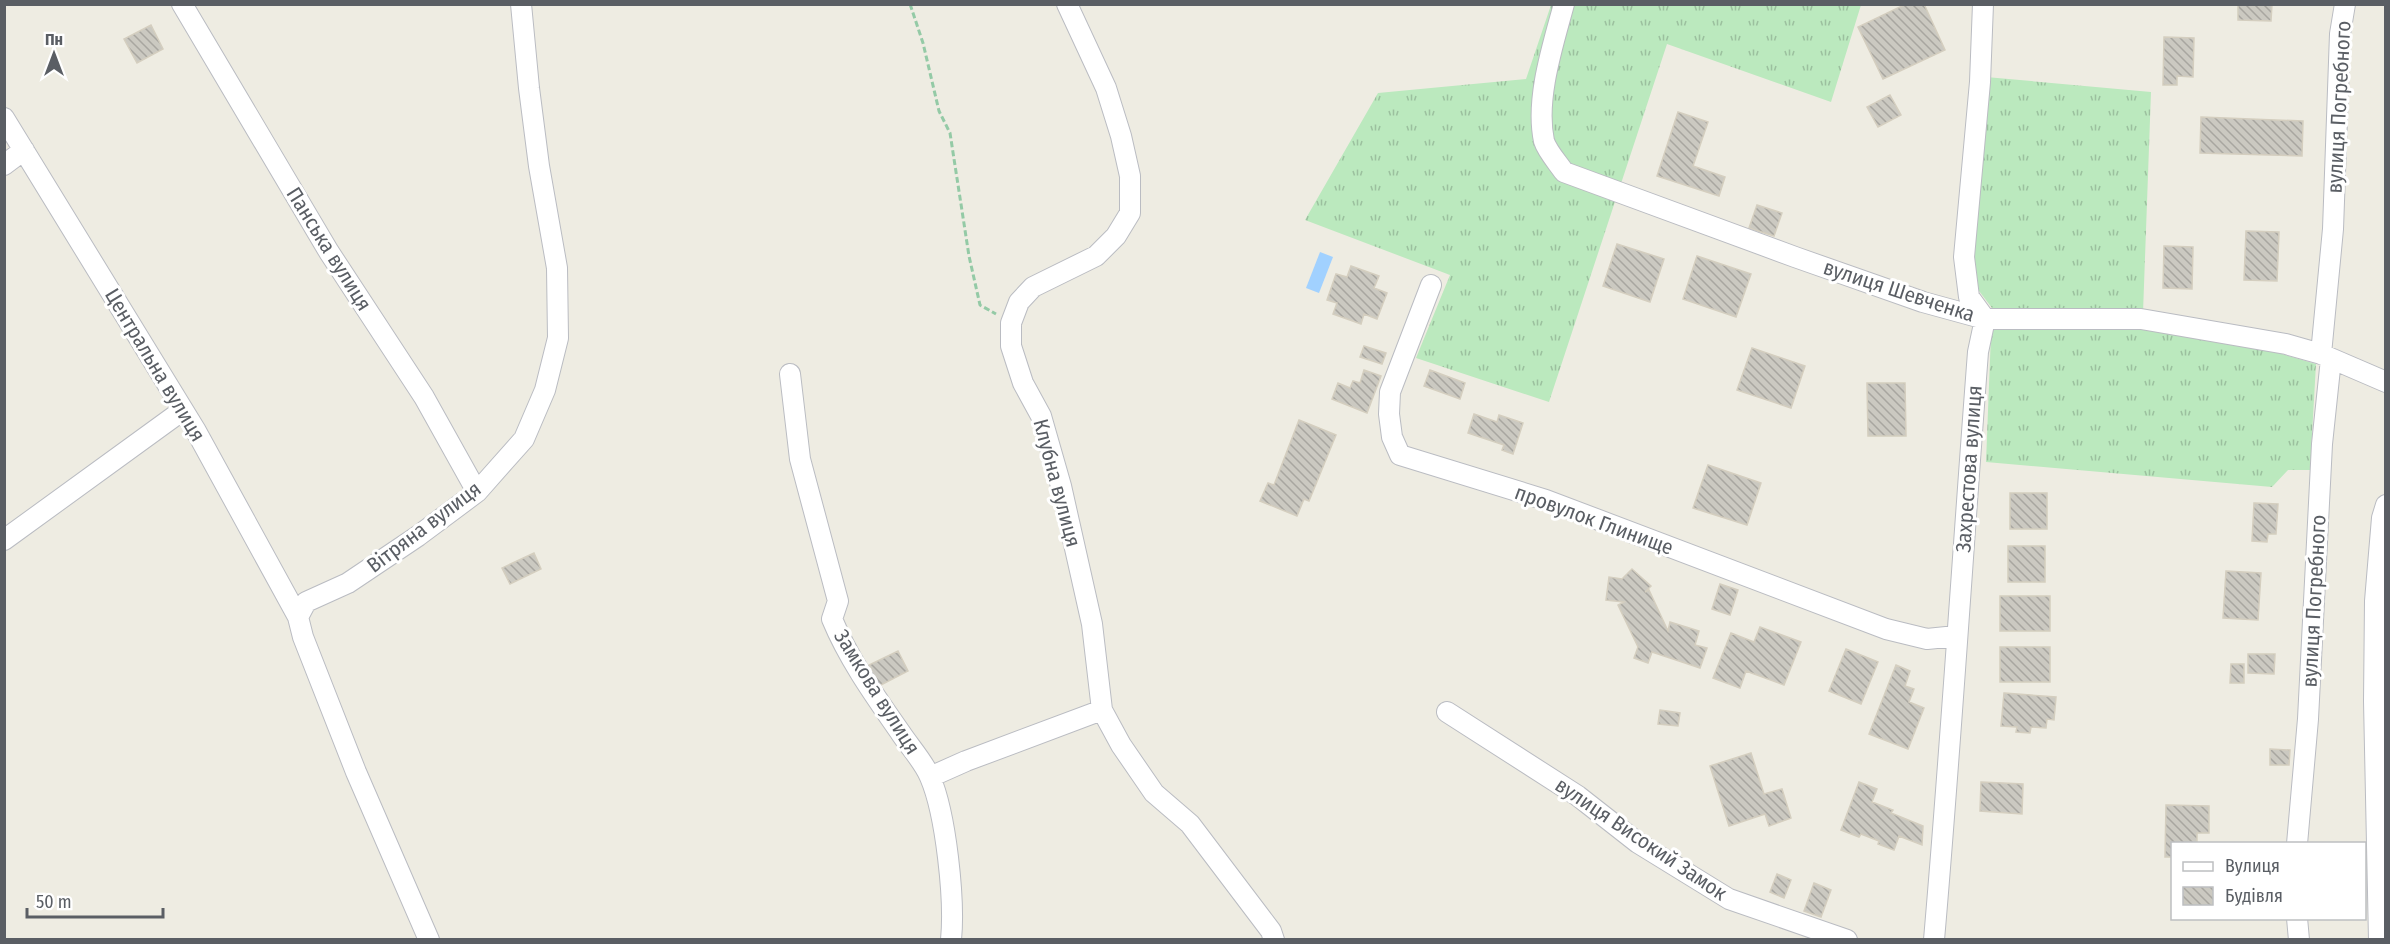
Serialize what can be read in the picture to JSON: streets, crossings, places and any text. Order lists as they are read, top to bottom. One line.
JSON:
{"streets":{"street":["вулиця Погребного","Панська вулиця","вулиця Шевченка","Центральна вулиця","Захрестова вулиця","Клубна вулиця","провулок Глинище","Вітряна вулиця","Замкова вулиця","вулиця Високий Замок"]},"crossings":[["вулиця Погребного","вулиця Шевченка"],["Панська вулиця","Вітряна вулиця"],["вулиця Шевченка","Захрестова вулиця"],["Центральна вулиця","Вітряна вулиця"],["Захрестова вулиця","провулок Глинище"]],"legend":["Вулиця","Будівля"],"scale_bar":"50 m","north":"top"}
